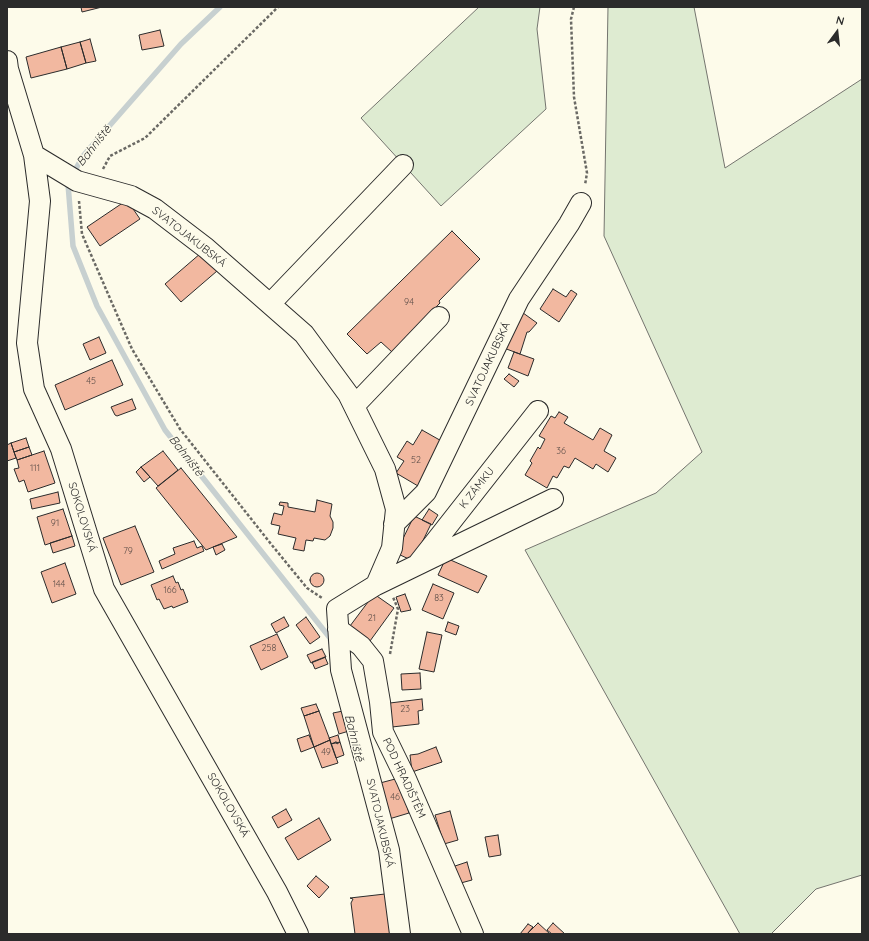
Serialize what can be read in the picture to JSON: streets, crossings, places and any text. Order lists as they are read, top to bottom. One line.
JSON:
{"streets":{"street":["SVATOJAKUBSKÁ","K ZÁMKU","SOKOLOVSKÁ","POD HRADIŠTĚM"]},"crossings":[["SVATOJAKUBSKÁ","SOKOLOVSKÁ"],["SVATOJAKUBSKÁ","POD HRADIŠTĚM"]],"water":["Bahniště"],"house_numbers":["94","45","36","52","111","91","79","144","166","83","21","258","23","49","46"],"north":"top"}
